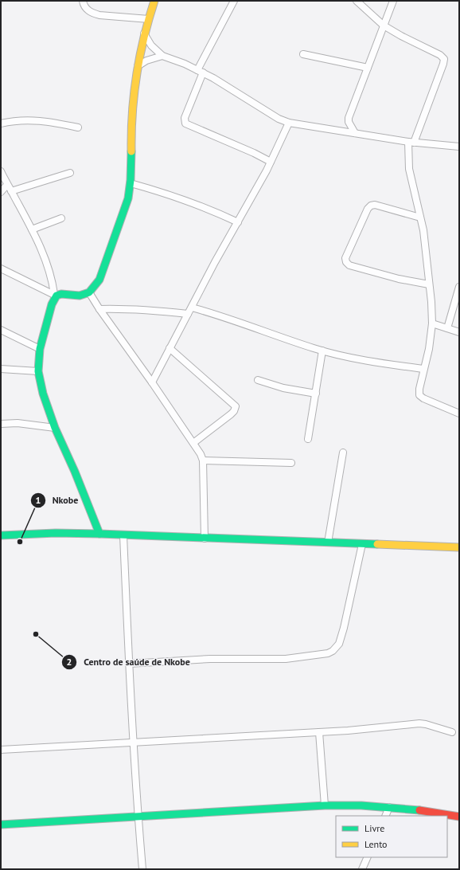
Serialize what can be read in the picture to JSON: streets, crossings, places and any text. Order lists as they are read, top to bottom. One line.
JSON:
{"places":["Nkobe","Centro de saúde de Nkobe"],"legend":["Livre","Lento"]}
